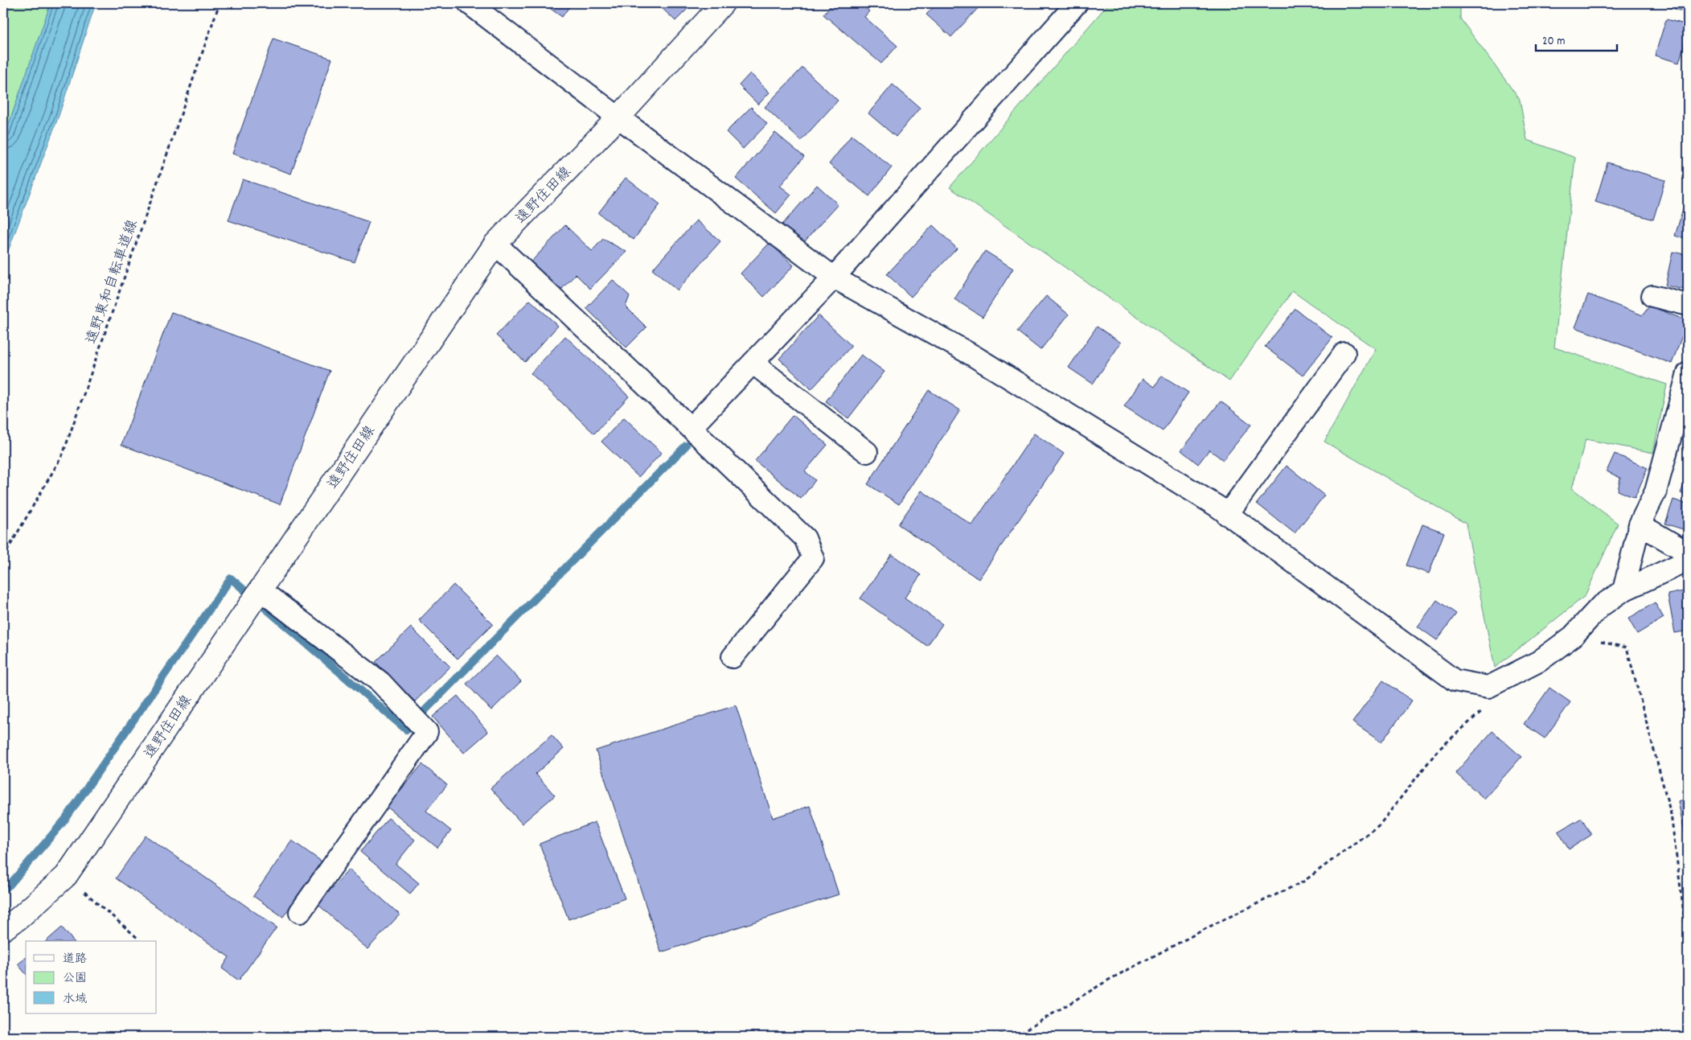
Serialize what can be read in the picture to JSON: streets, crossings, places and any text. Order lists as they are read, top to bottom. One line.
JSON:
{"streets":{"main road":["遠野住田線"],"path":["遠野東和自転車道線"]},"legend":["道路","公園","水域"],"scale_bar":"20 m"}
